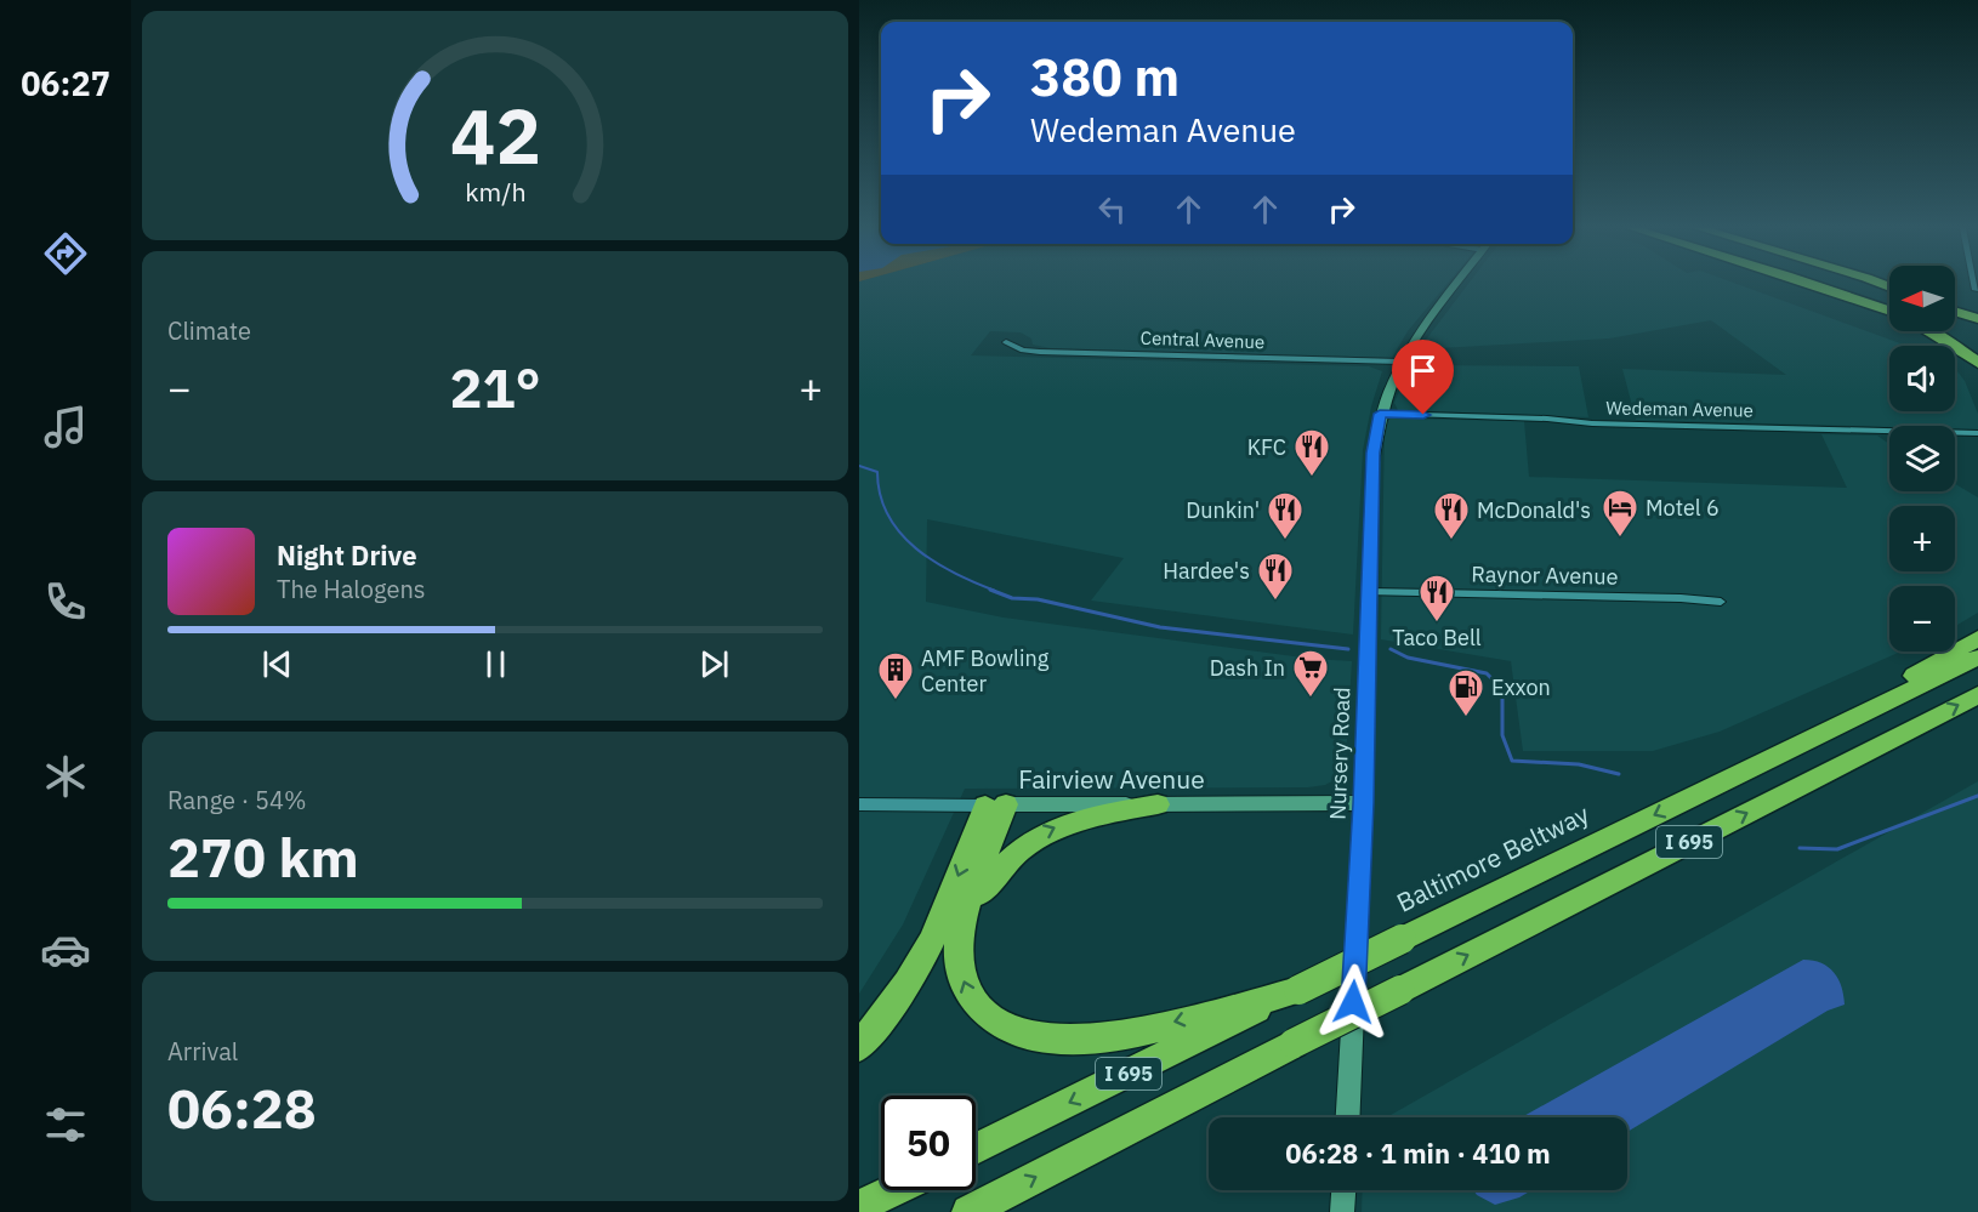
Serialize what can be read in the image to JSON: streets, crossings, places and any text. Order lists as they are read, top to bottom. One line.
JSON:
{"streets":{"highway":["I 695","Baltimore Beltway"],"main road":["Nursery Road","Fairview Avenue"],"street":["Central Avenue","Wedeman Avenue","Raynor Avenue"]},"crossings":[["Central Avenue","Nursery Road"],["Wedeman Avenue","Nursery Road"],["Raynor Avenue","Nursery Road"],["Nursery Road","Fairview Avenue"]],"places":{"restaurant":["KFC","Dunkin'","McDonald's","Hardee's","Taco Bell"],"hotel":["Motel 6"],"supermarket":["Dash In"],"building":["AMF Bowling Center"],"fuel station":["Exxon"]},"north":"left","page":{"tabs":"06:27","turn":["380 m","Wedeman Avenue"],"tile":["Climate",["Range · 54%","270 km"],["Arrival","06:28"]],"map_buttons":["+","−"],"heat":["−","21°","+"],"song":["Night Drive","The Halogens"],"limit":"50","trip":"06:28 · 1 min · 410 m","gauge":["42","km/h"]}}
